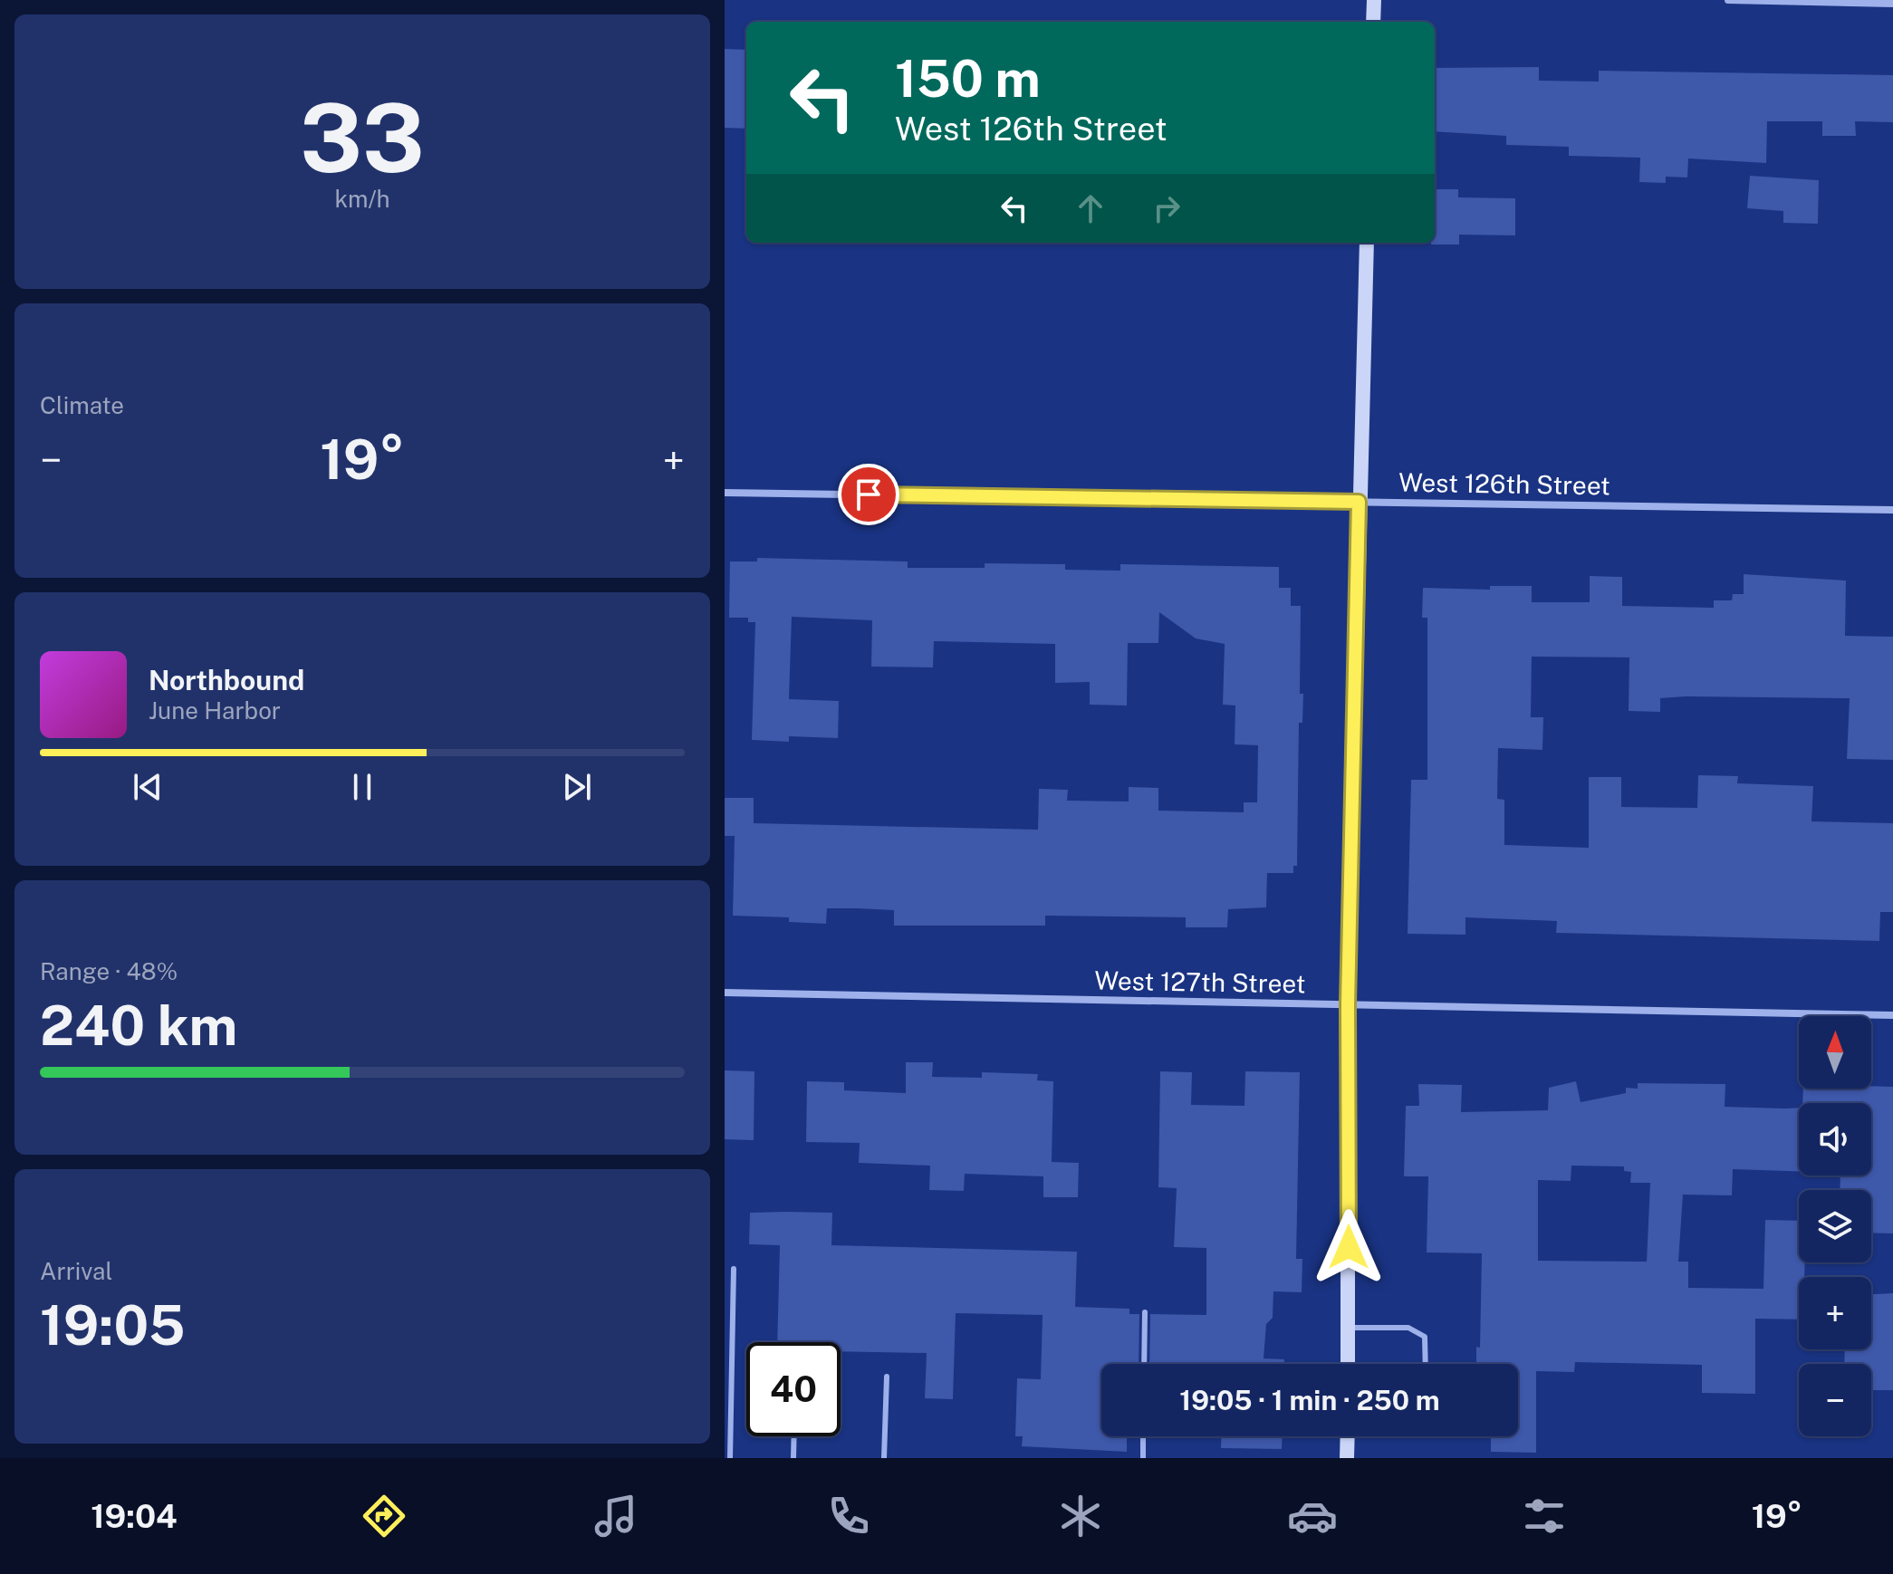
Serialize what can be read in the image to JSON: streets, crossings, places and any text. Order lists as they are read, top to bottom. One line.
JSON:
{"streets":{"street":["West 126th Street","West 127th Street"]},"north":"top","page":{"tile":[["33","km/h"],"Climate",["Range · 48%","240 km"],["Arrival","19:05"]],"turn":["150 m","West 126th Street"],"heat":["−","19°","+"],"song":["Northbound","June Harbor"],"map_buttons":["+","−"],"limit":"40","trip":"19:05 · 1 min · 250 m","tabs":["19:04","19°"]}}
